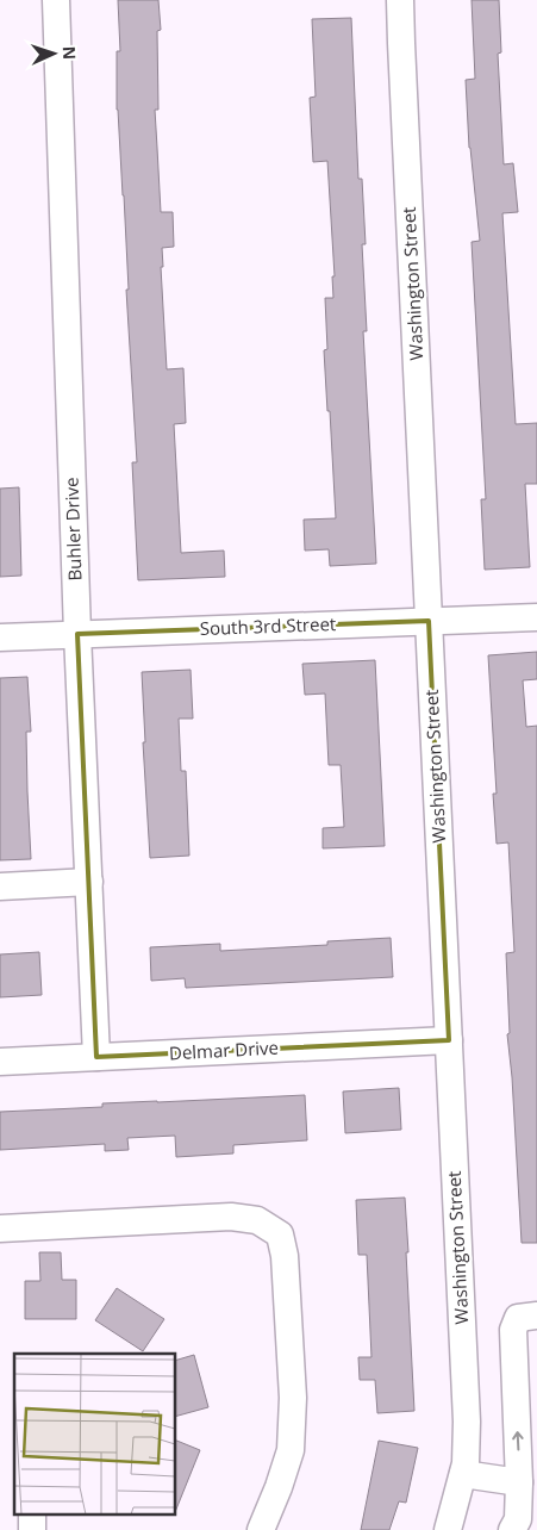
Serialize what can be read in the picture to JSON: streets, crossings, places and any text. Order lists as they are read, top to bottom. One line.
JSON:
{"streets":{"street":["Washington Street","Buhler Drive","South 3rd Street","Delmar Drive"]},"crossings":[["Washington Street","South 3rd Street"],["Washington Street","Delmar Drive"],["Buhler Drive","South 3rd Street"],["Buhler Drive","Delmar Drive"]],"north":"right"}
